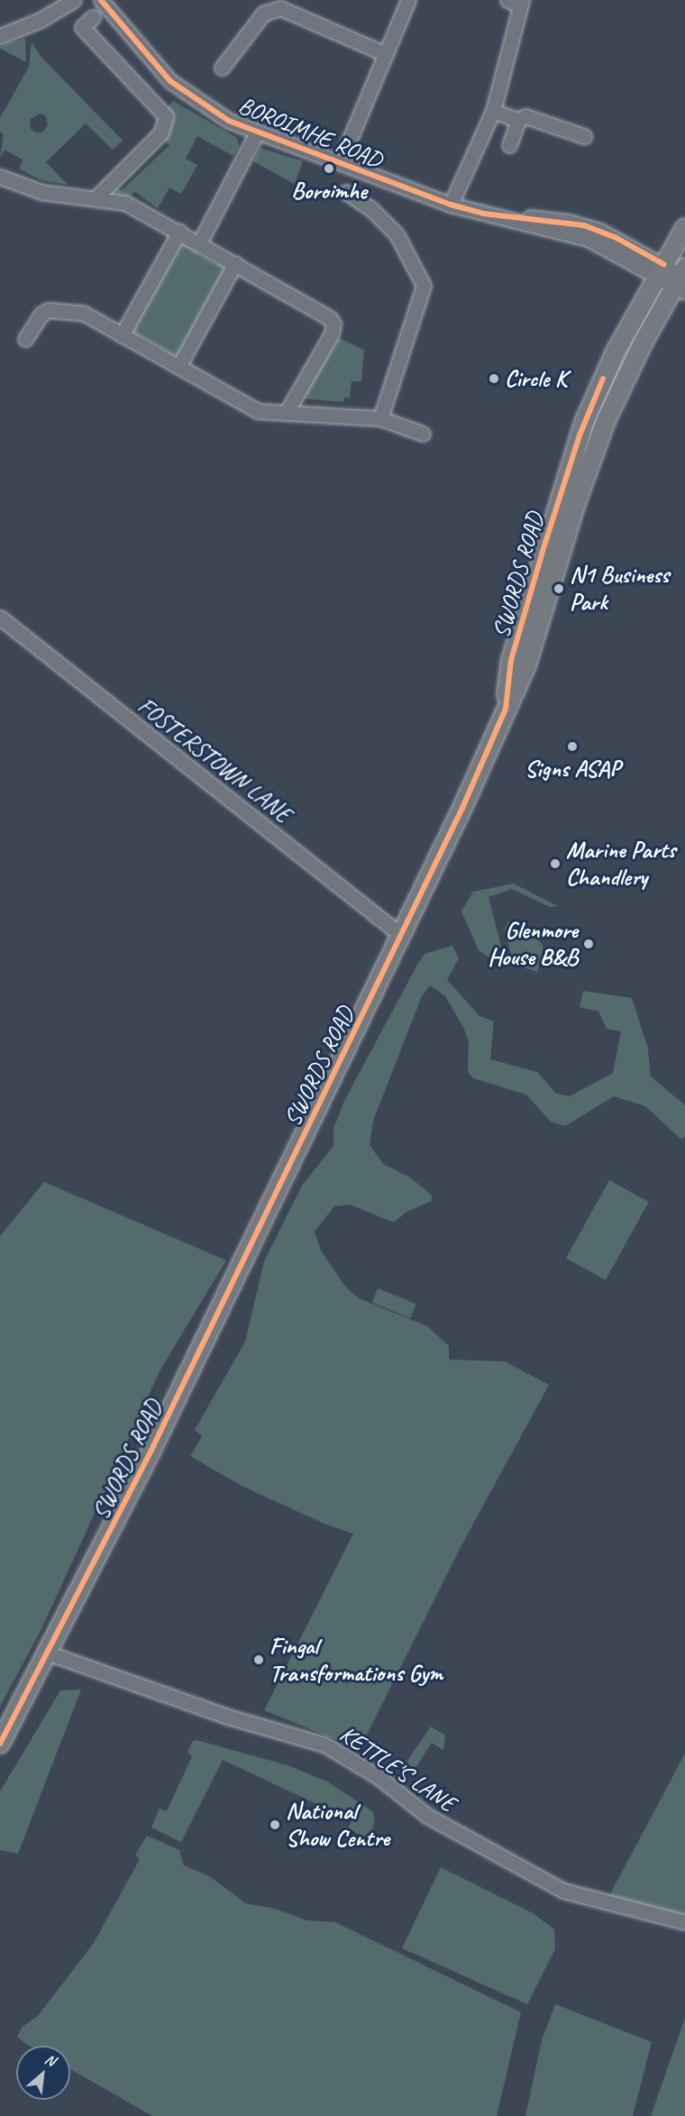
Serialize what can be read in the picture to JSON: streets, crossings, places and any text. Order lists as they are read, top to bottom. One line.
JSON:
{"streets":{"main road":["SWORDS ROAD"],"street":["BOROIMHE ROAD","FOSTERSTOWN LANE","KETTLE'S LANE"]},"crossings":[["BOROIMHE ROAD","SWORDS ROAD"],["SWORDS ROAD","FOSTERSTOWN LANE"],["SWORDS ROAD","KETTLE'S LANE"]],"places":["Boroimhe","Circle K","N1 Business Park","Signs ASAP","Marine Parts Chandlery","Glenmore House B&B","Fingal Transformations Gym","National Show Centre"],"north":"top right"}
